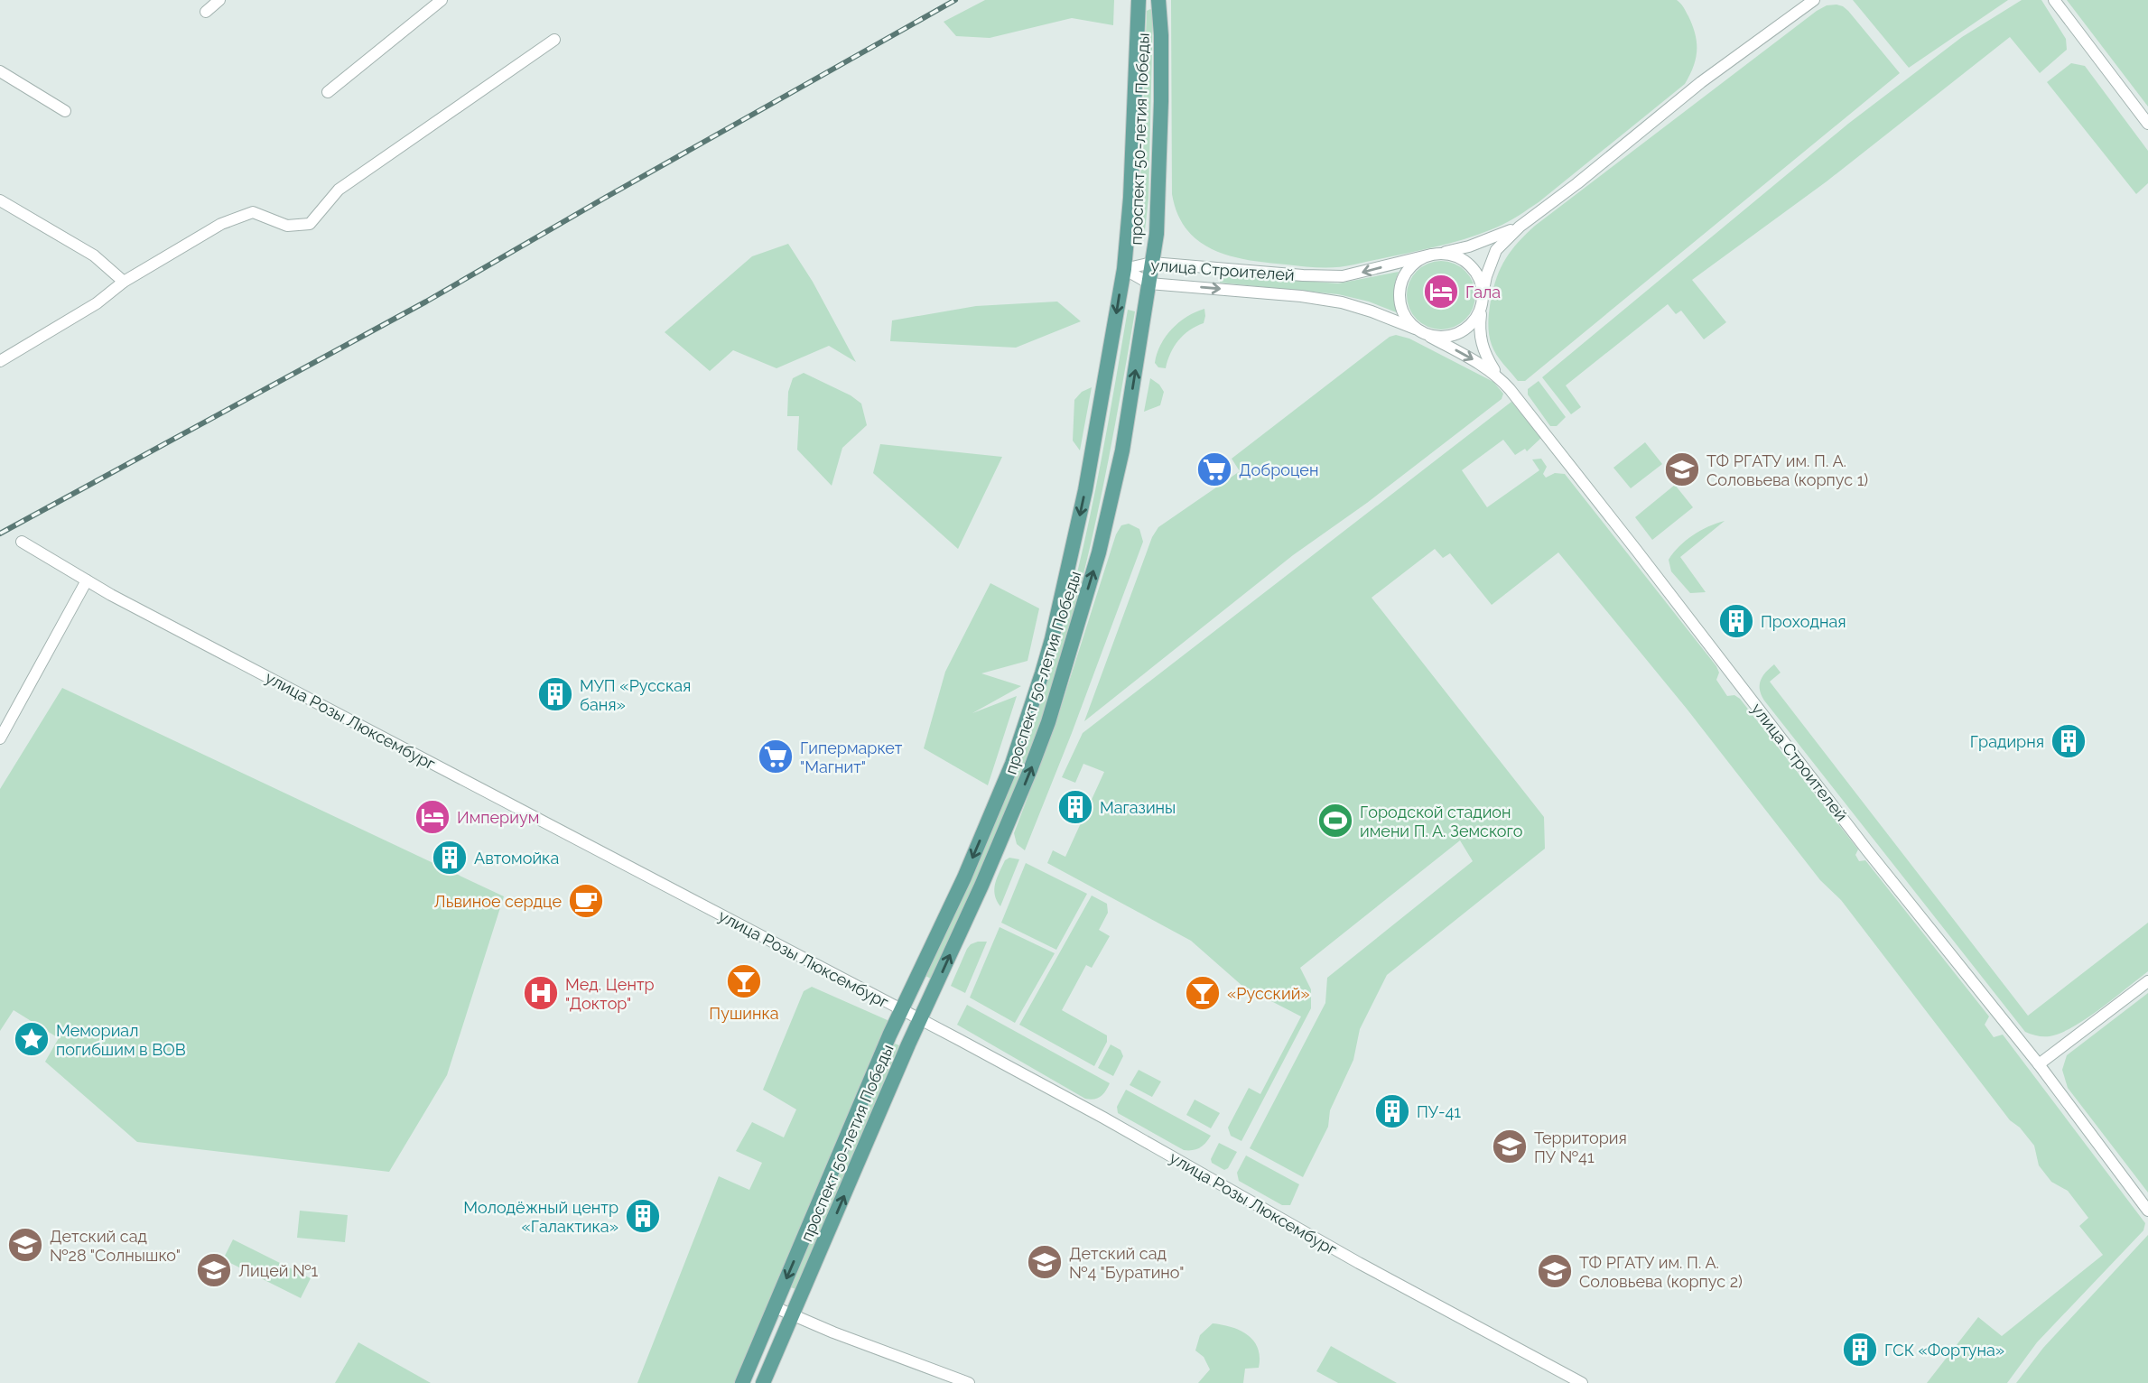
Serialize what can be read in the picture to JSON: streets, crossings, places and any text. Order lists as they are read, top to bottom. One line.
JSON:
{"streets":{"main road":["проспект 50-летия Победы"],"street":["улица Строителей","улица Розы Люксембург"]},"crossings":[["проспект 50-летия Победы","улица Строителей"],["проспект 50-летия Победы","улица Розы Люксембург"]],"places":{"hotel":["Гала","Империум"],"supermarket":["Доброцен","Гипермаркет \"Магнит\""],"school or university":["ТФ РГАТУ им. П. А. Соловьева (корпус 1)","Территория ПУ №41","Детский сад №28 \"Солнышко\"","Детский сад №4 \"Буратино\"","Лицей №1","ТФ РГАТУ им. П. А. Соловьева (корпус 2)"],"building":["Проходная","МУП «Русская баня»","Градирня","Магазины","Автомойка","ПУ-41","Молодёжный центр «Галактика»","ГСК «Фортуна»"],"sports":["Городской стадион имени П. А. Земского"],"cafe":["Львиное сердце"],"bar":["Пушинка","«Русский»"],"hospital":["Мед. Центр \"Доктор\""],"place":["Мемориал погибшим в ВОВ"]}}
